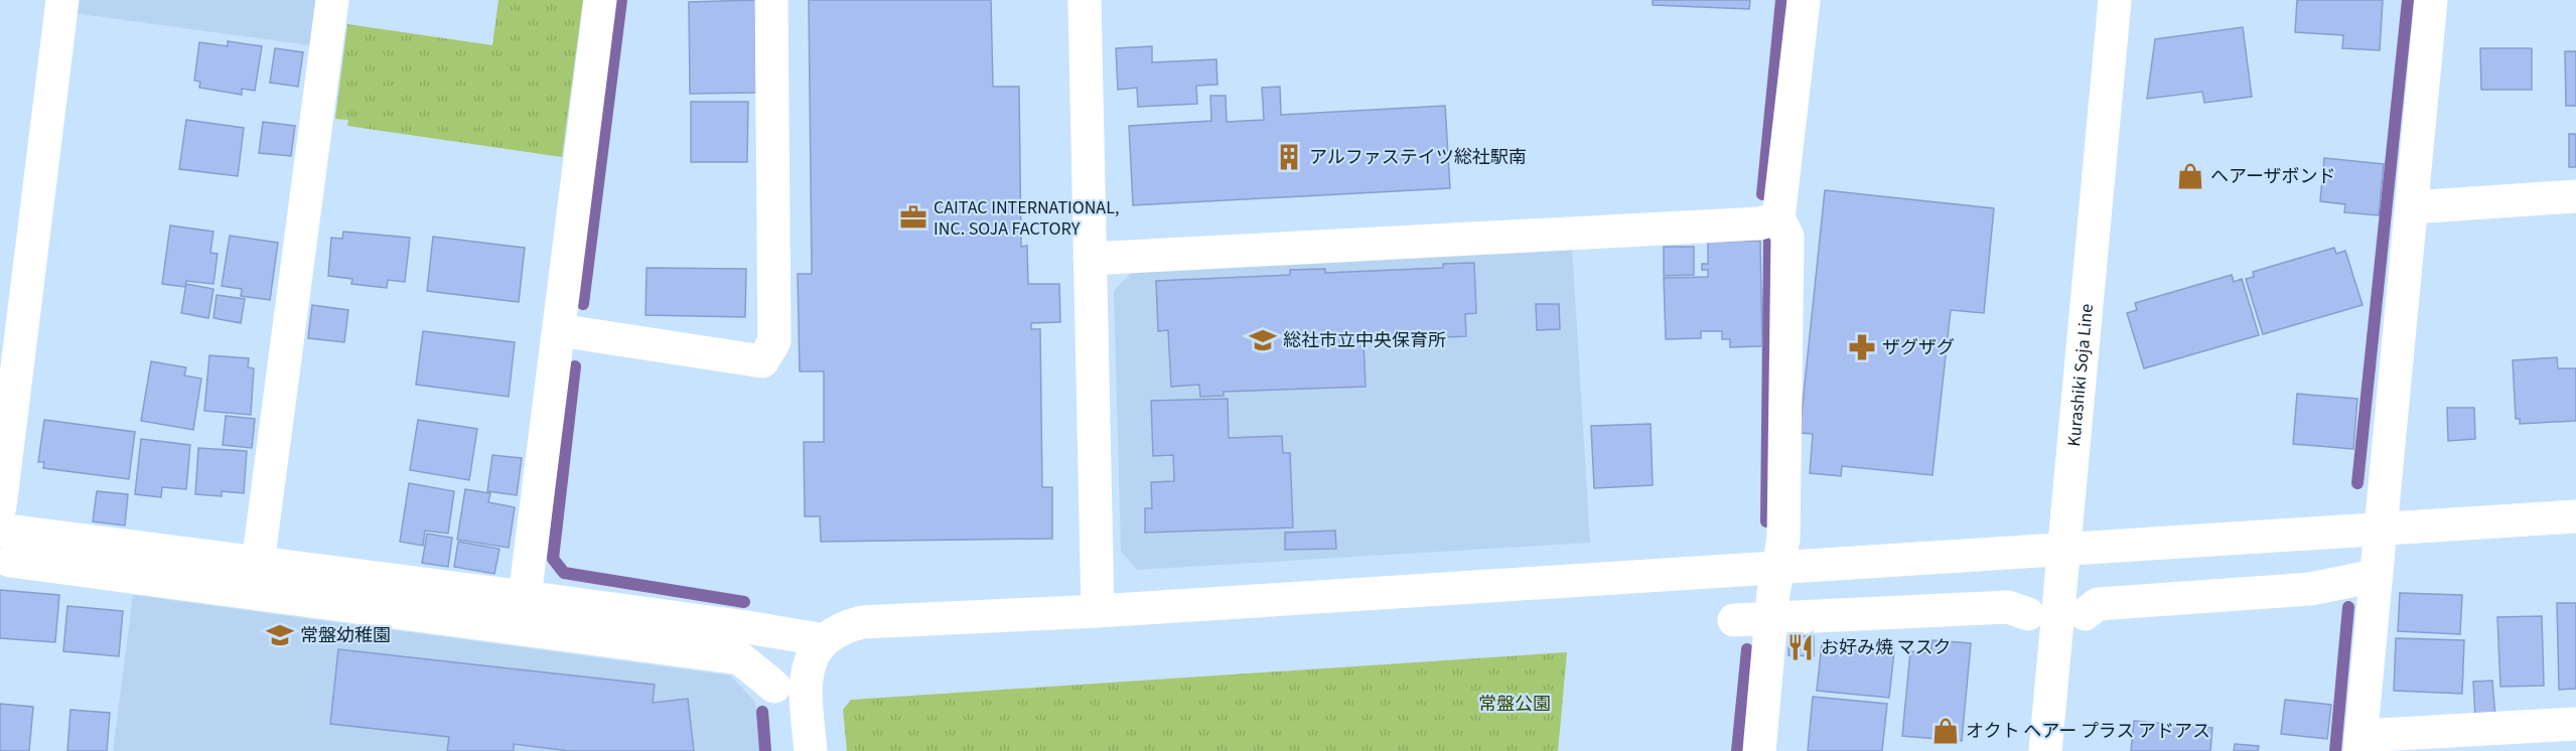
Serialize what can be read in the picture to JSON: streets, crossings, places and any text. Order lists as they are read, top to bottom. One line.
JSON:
{"streets":{"street":["Kurashiki Soja Line"]},"parks":["常盤公園"],"places":{"building":["アルファステイツ総社駅南"],"shop":["ヘアーザボンド","オクト ヘアー プラス アドアス"],"office":["CAITAC INTERNATIONAL, INC. SOJA FACTORY"],"school or university":["総社市立中央保育所","常盤幼稚園"],"pharmacy":["ザグザグ"],"restaurant":["お好み焼 マスク"]}}
